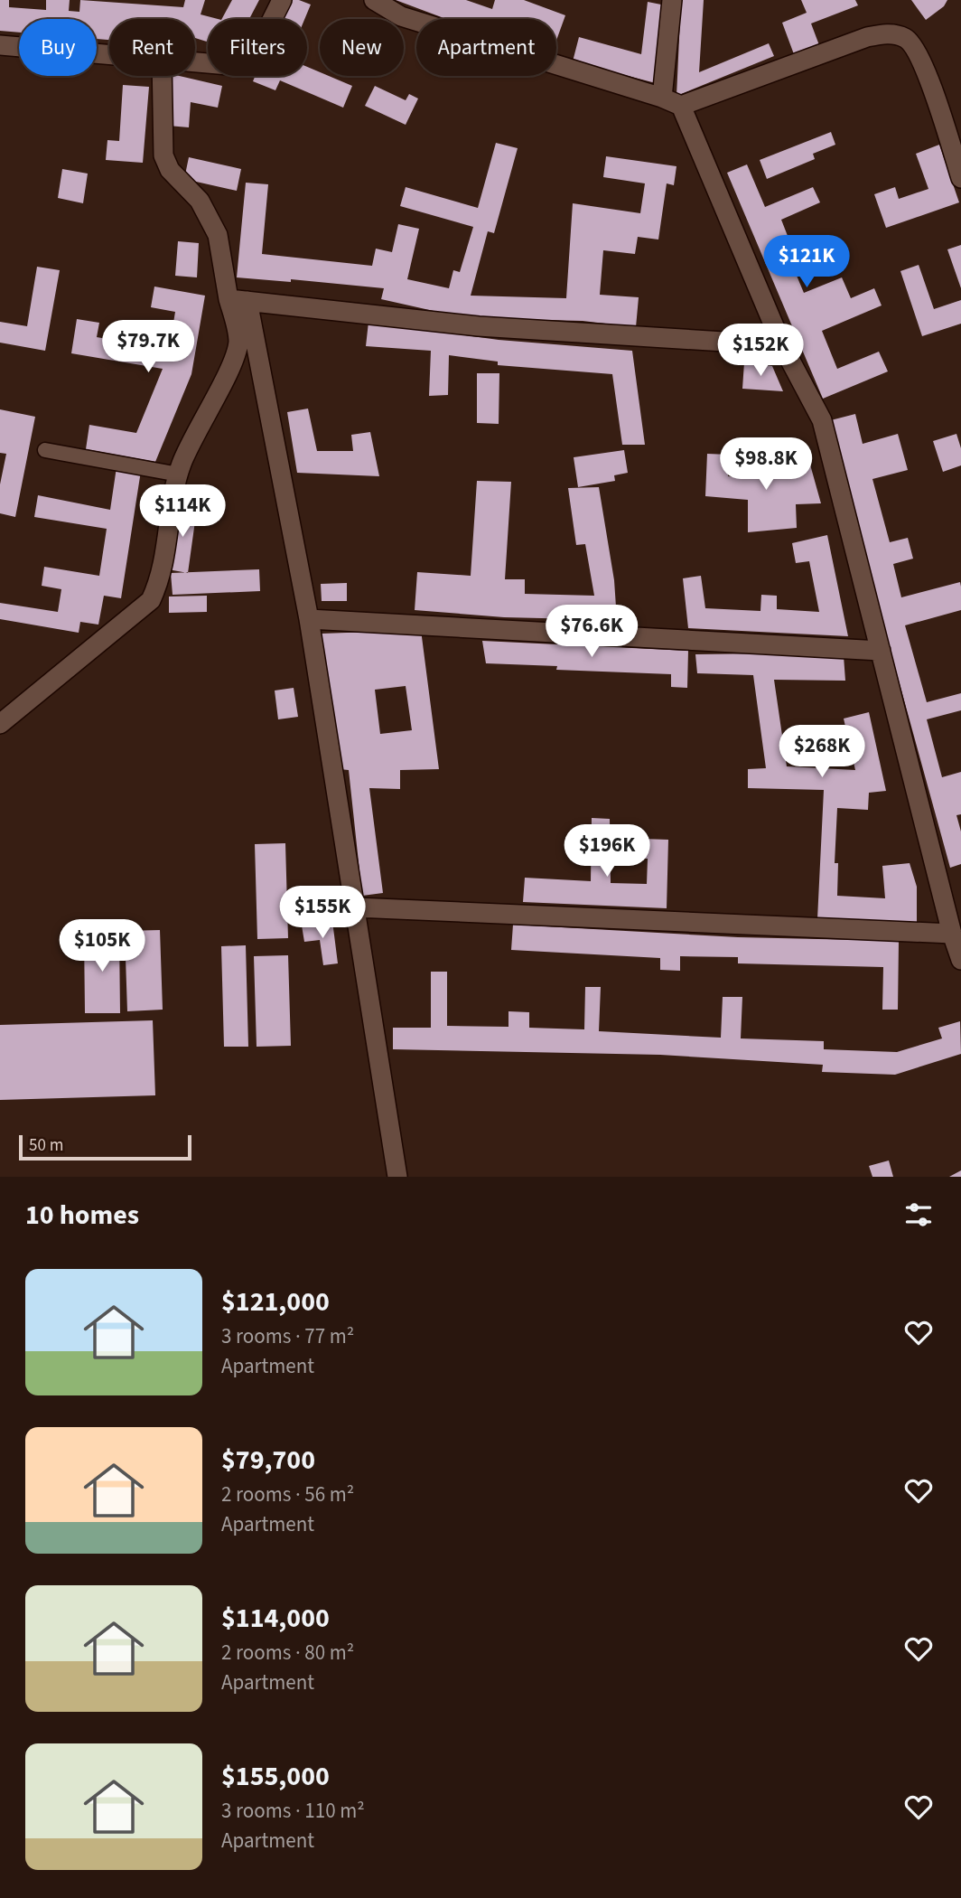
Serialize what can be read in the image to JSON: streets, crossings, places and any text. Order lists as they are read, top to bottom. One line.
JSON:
{"scale_bar":"50 m","page":{"chip":["Buy","Rent","Filters","New","Apartment"],"price":["$121K","$79.7K","$152K","$98.8K","$114K","$76.6K","$268K","$196K","$155K","$105K"],"scale":"50 m","heading":"10 homes","list":[{"name":"$121,000","note":"3 rooms · 77 m² · Apartment"},{"name":"$79,700","note":"2 rooms · 56 m² · Apartment"},{"name":"$114,000","note":"2 rooms · 80 m² · Apartment"},{"name":"$155,000","note":"3 rooms · 110 m² · Apartment"}]}}
